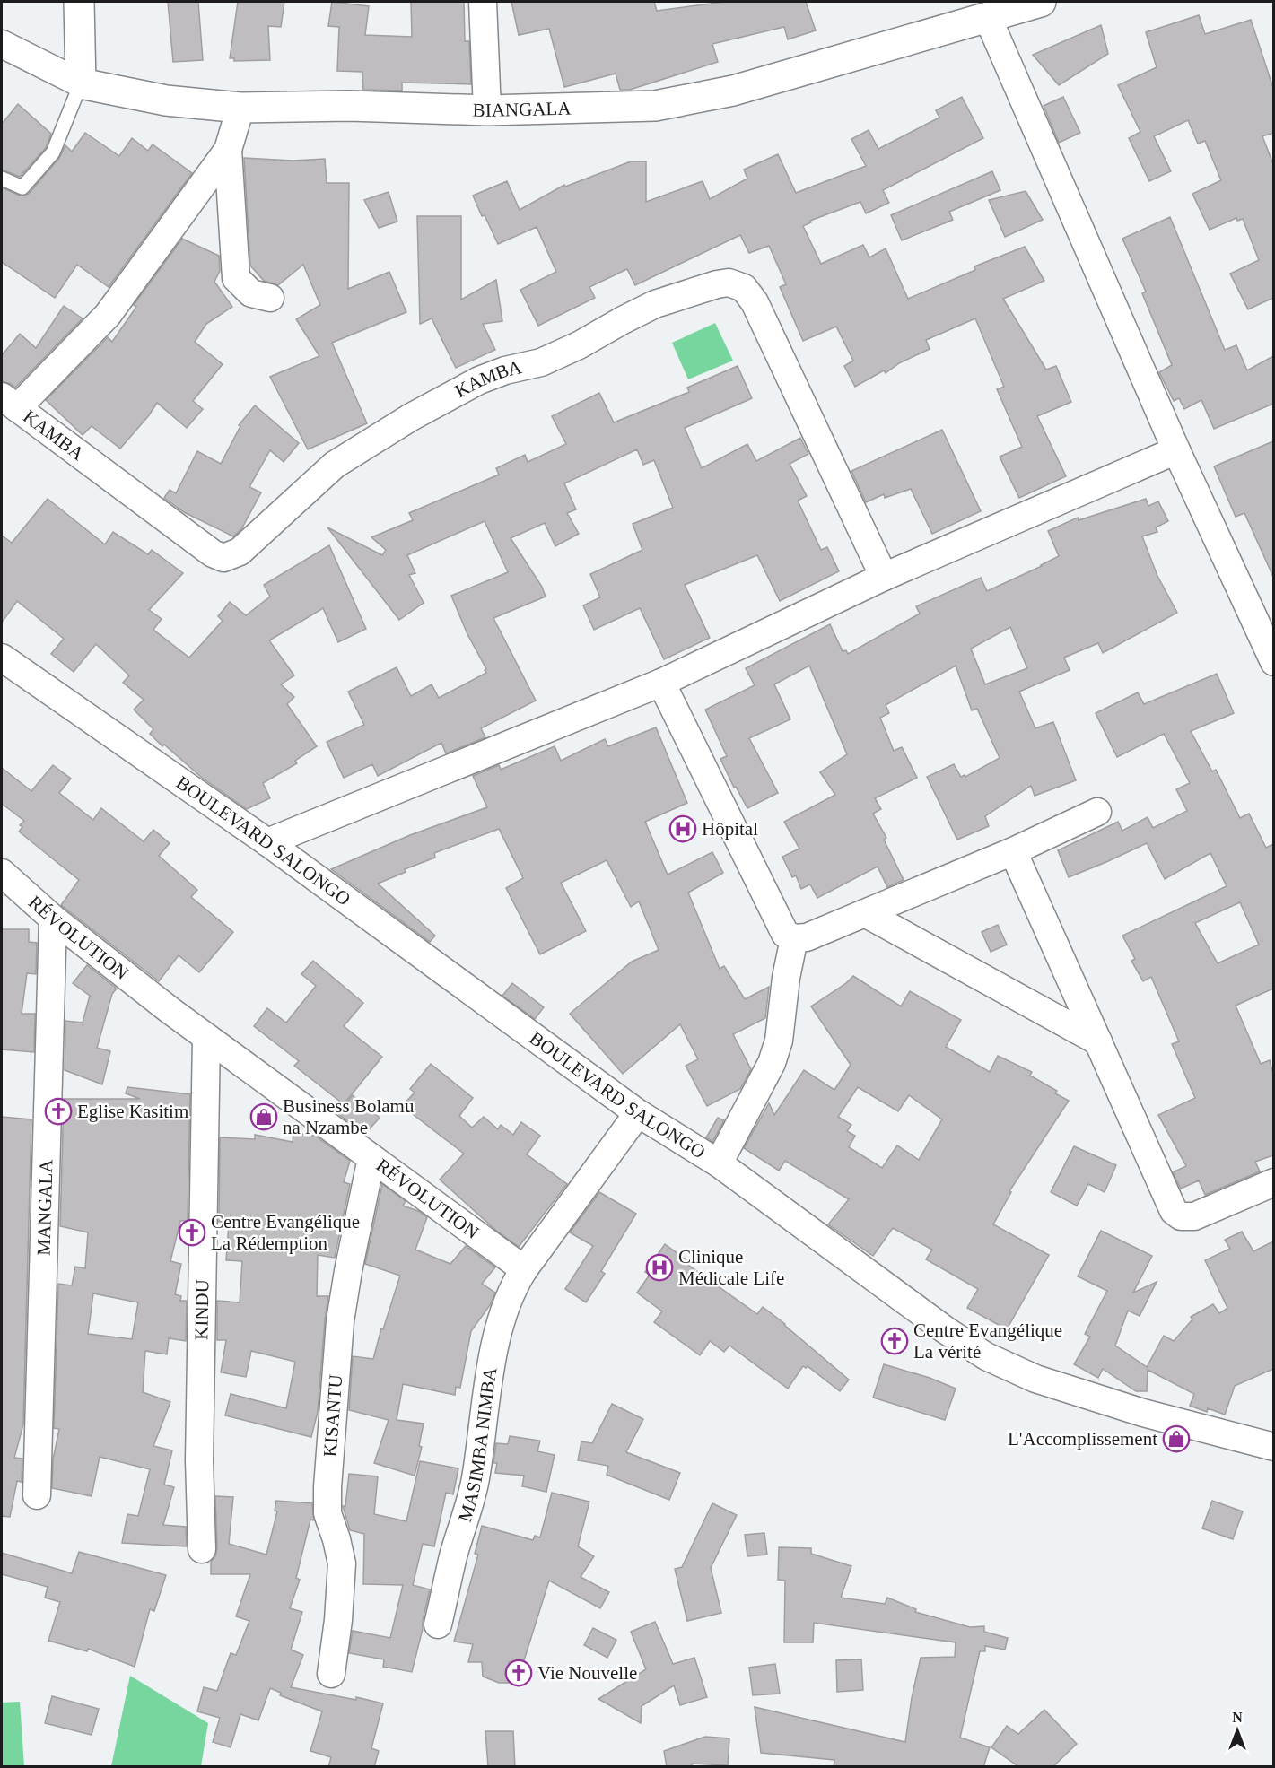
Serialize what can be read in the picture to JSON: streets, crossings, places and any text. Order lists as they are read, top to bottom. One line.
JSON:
{"streets":{"street":["BIANGALA","KAMBA","BOULEVARD SALONGO","RÉVOLUTION","MANGALA","KINDU","KISANTU","MASIMBA NIMBA"]},"crossings":[["RÉVOLUTION","MANGALA"],["RÉVOLUTION","KINDU"],["RÉVOLUTION","KISANTU"],["RÉVOLUTION","MASIMBA NIMBA"]],"places":{"hospital":["Hôpital","Clinique Médicale Life"],"church":["Eglise Kasitim","Centre Evangélique La Rédemption","Centre Evangélique La vérité","Vie Nouvelle"],"shop":["Business Bolamu na Nzambe","L'Accomplissement"]},"north":"top"}
